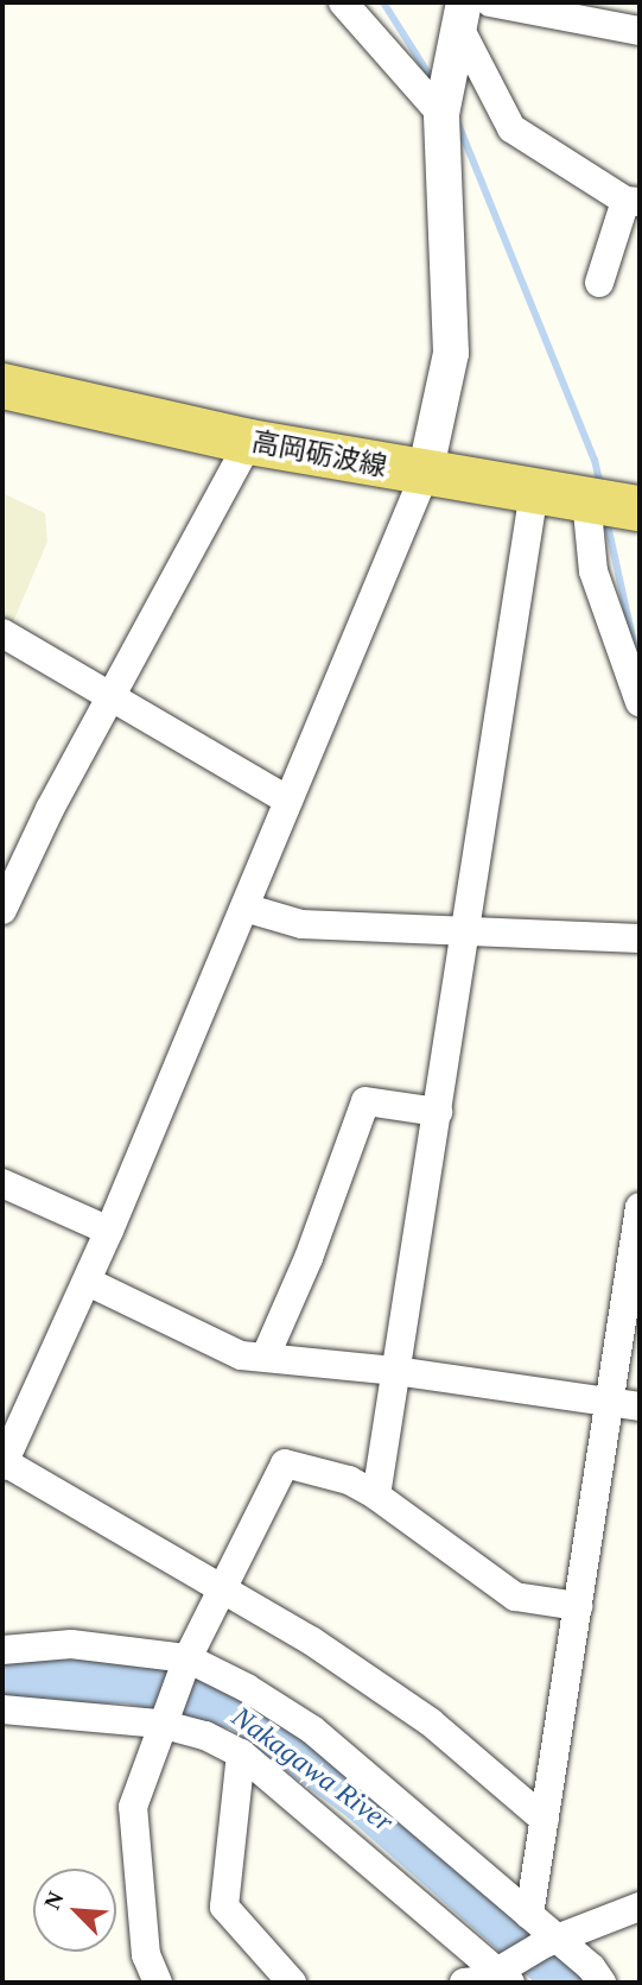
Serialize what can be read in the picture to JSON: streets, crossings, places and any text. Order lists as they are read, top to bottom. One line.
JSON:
{"streets":{"main road":["高岡砺波線"]},"water":["Nakagawa River"],"north":"top left"}
